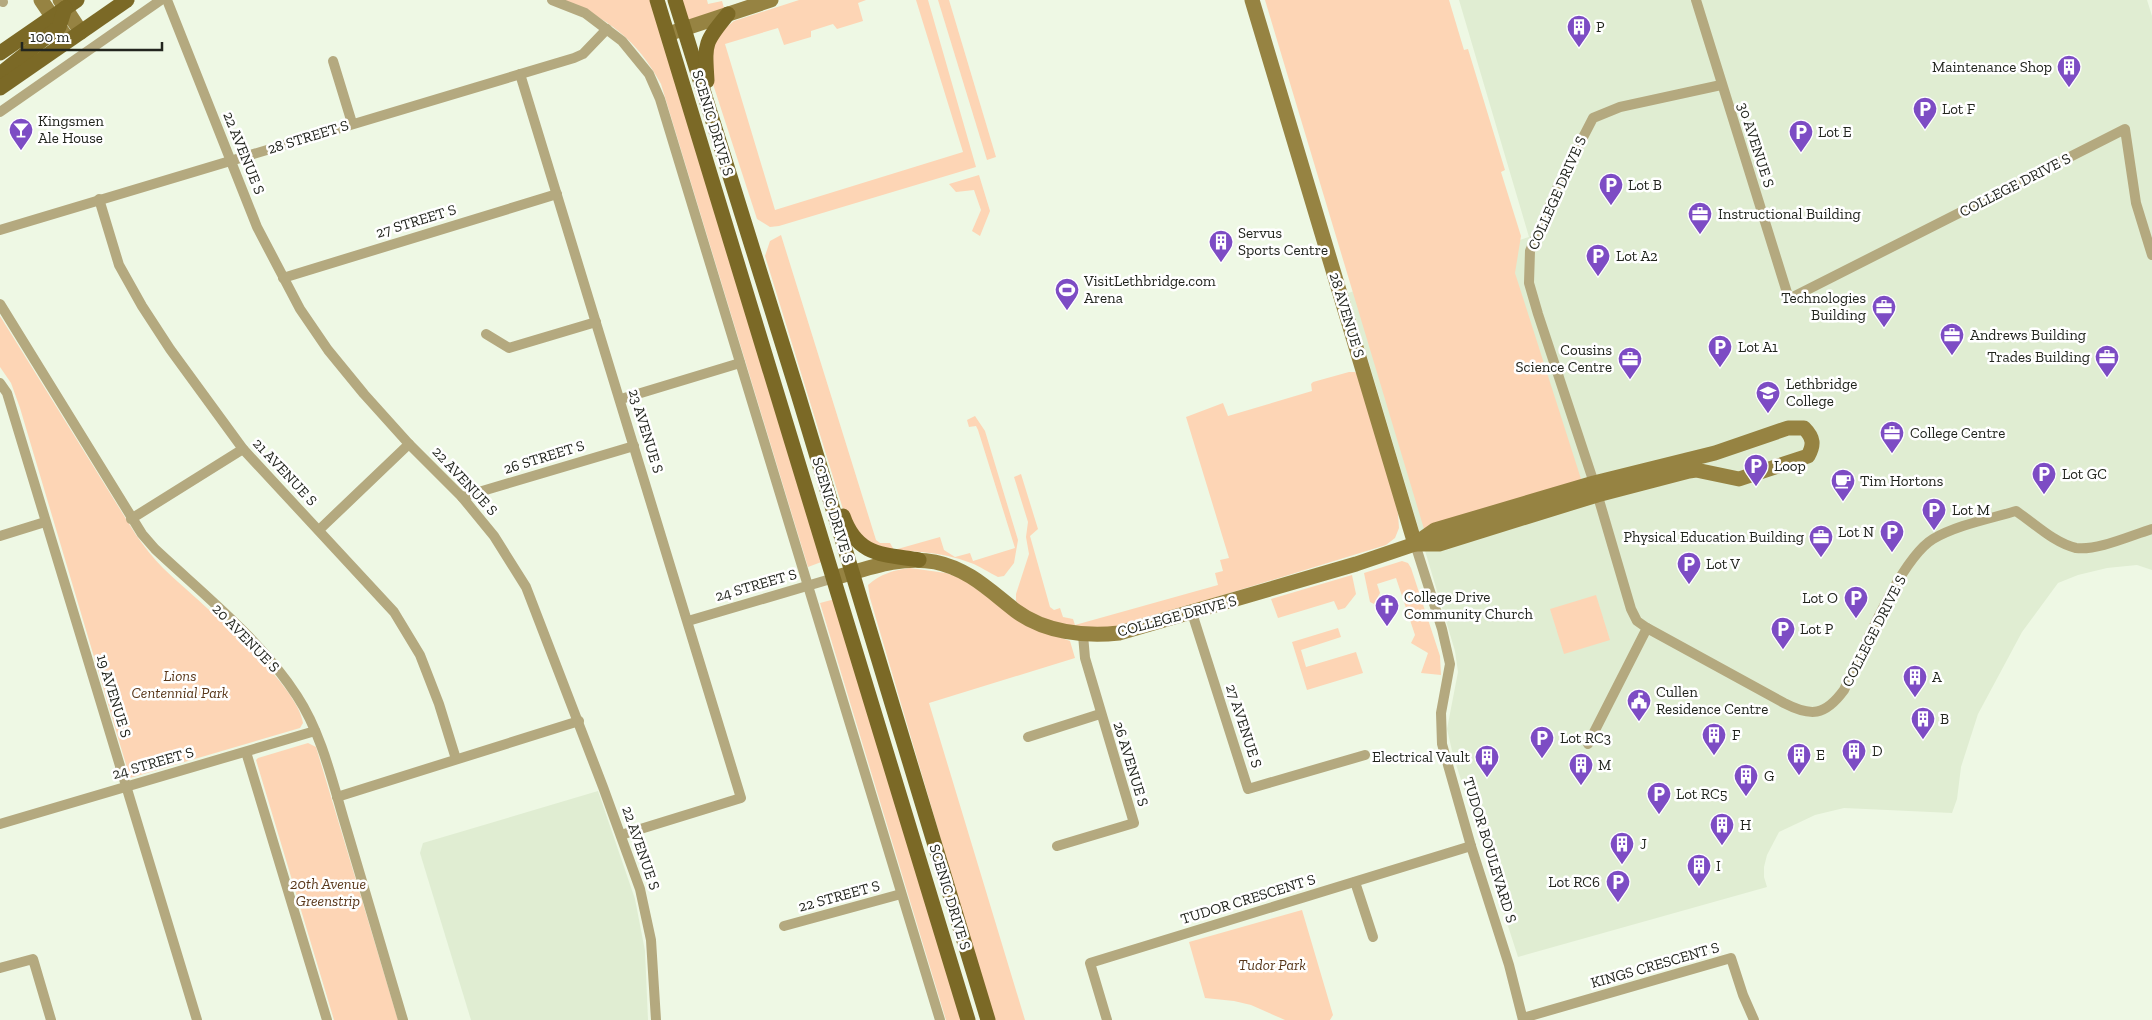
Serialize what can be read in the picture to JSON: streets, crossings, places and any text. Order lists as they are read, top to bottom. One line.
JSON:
{"streets":{"main road":["SCENIC DRIVE S"],"street":["28 STREET S","30 AVENUE S","22 AVENUE S","COLLEGE DRIVE S","27 STREET S","28 AVENUE S","23 AVENUE S","26 STREET S","21 AVENUE S","24 STREET S","20 AVENUE S","19 AVENUE S","27 AVENUE S","26 AVENUE S","TUDOR BOULEVARD S","22 STREET S","TUDOR CRESCENT S","KINGS CRESCENT S"]},"crossings":[["SCENIC DRIVE S","COLLEGE DRIVE S"],["SCENIC DRIVE S","24 STREET S"],["28 STREET S","22 AVENUE S"],["28 STREET S","23 AVENUE S"],["28 STREET S","21 AVENUE S"],["30 AVENUE S","COLLEGE DRIVE S"],["22 AVENUE S","27 STREET S"],["22 AVENUE S","23 AVENUE S"],["22 AVENUE S","26 STREET S"],["COLLEGE DRIVE S","28 AVENUE S"],["COLLEGE DRIVE S","24 STREET S"],["COLLEGE DRIVE S","27 AVENUE S"],["COLLEGE DRIVE S","26 AVENUE S"],["COLLEGE DRIVE S","TUDOR BOULEVARD S"],["27 STREET S","23 AVENUE S"],["28 AVENUE S","TUDOR BOULEVARD S"],["23 AVENUE S","26 STREET S"],["23 AVENUE S","24 STREET S"],["24 STREET S","20 AVENUE S"],["24 STREET S","19 AVENUE S"],["TUDOR BOULEVARD S","TUDOR CRESCENT S"],["TUDOR BOULEVARD S","KINGS CRESCENT S"]],"parks":["Lions Centennial Park","20th Avenue Greenstrip","Tudor Park"],"places":{"building":["P","Maintenance Shop","Servus Sports Centre","A","B","F","D","E","Electrical Vault","M","G","H","J","I"],"parking":["Lot F","Lot E","Lot B","Lot A2","Lot A1","Loop","Lot GC","Lot M","Lot N","Lot V","Lot O","Lot P","Lot RC3","Lot RC5","Lot RC6"],"bar":["Kingsmen Ale House"],"office":["Instructional Building","Technologies Building","Andrews Building","Trades Building","Cousins Science Centre","College Centre","Physical Education Building"],"sports":["VisitLethbridge.com Arena"],"school or university":["Lethbridge College"],"cafe":["Tim Hortons"],"church":["College Drive Community Church"],"public building":["Cullen Residence Centre"]},"scale_bar":"100 m"}
